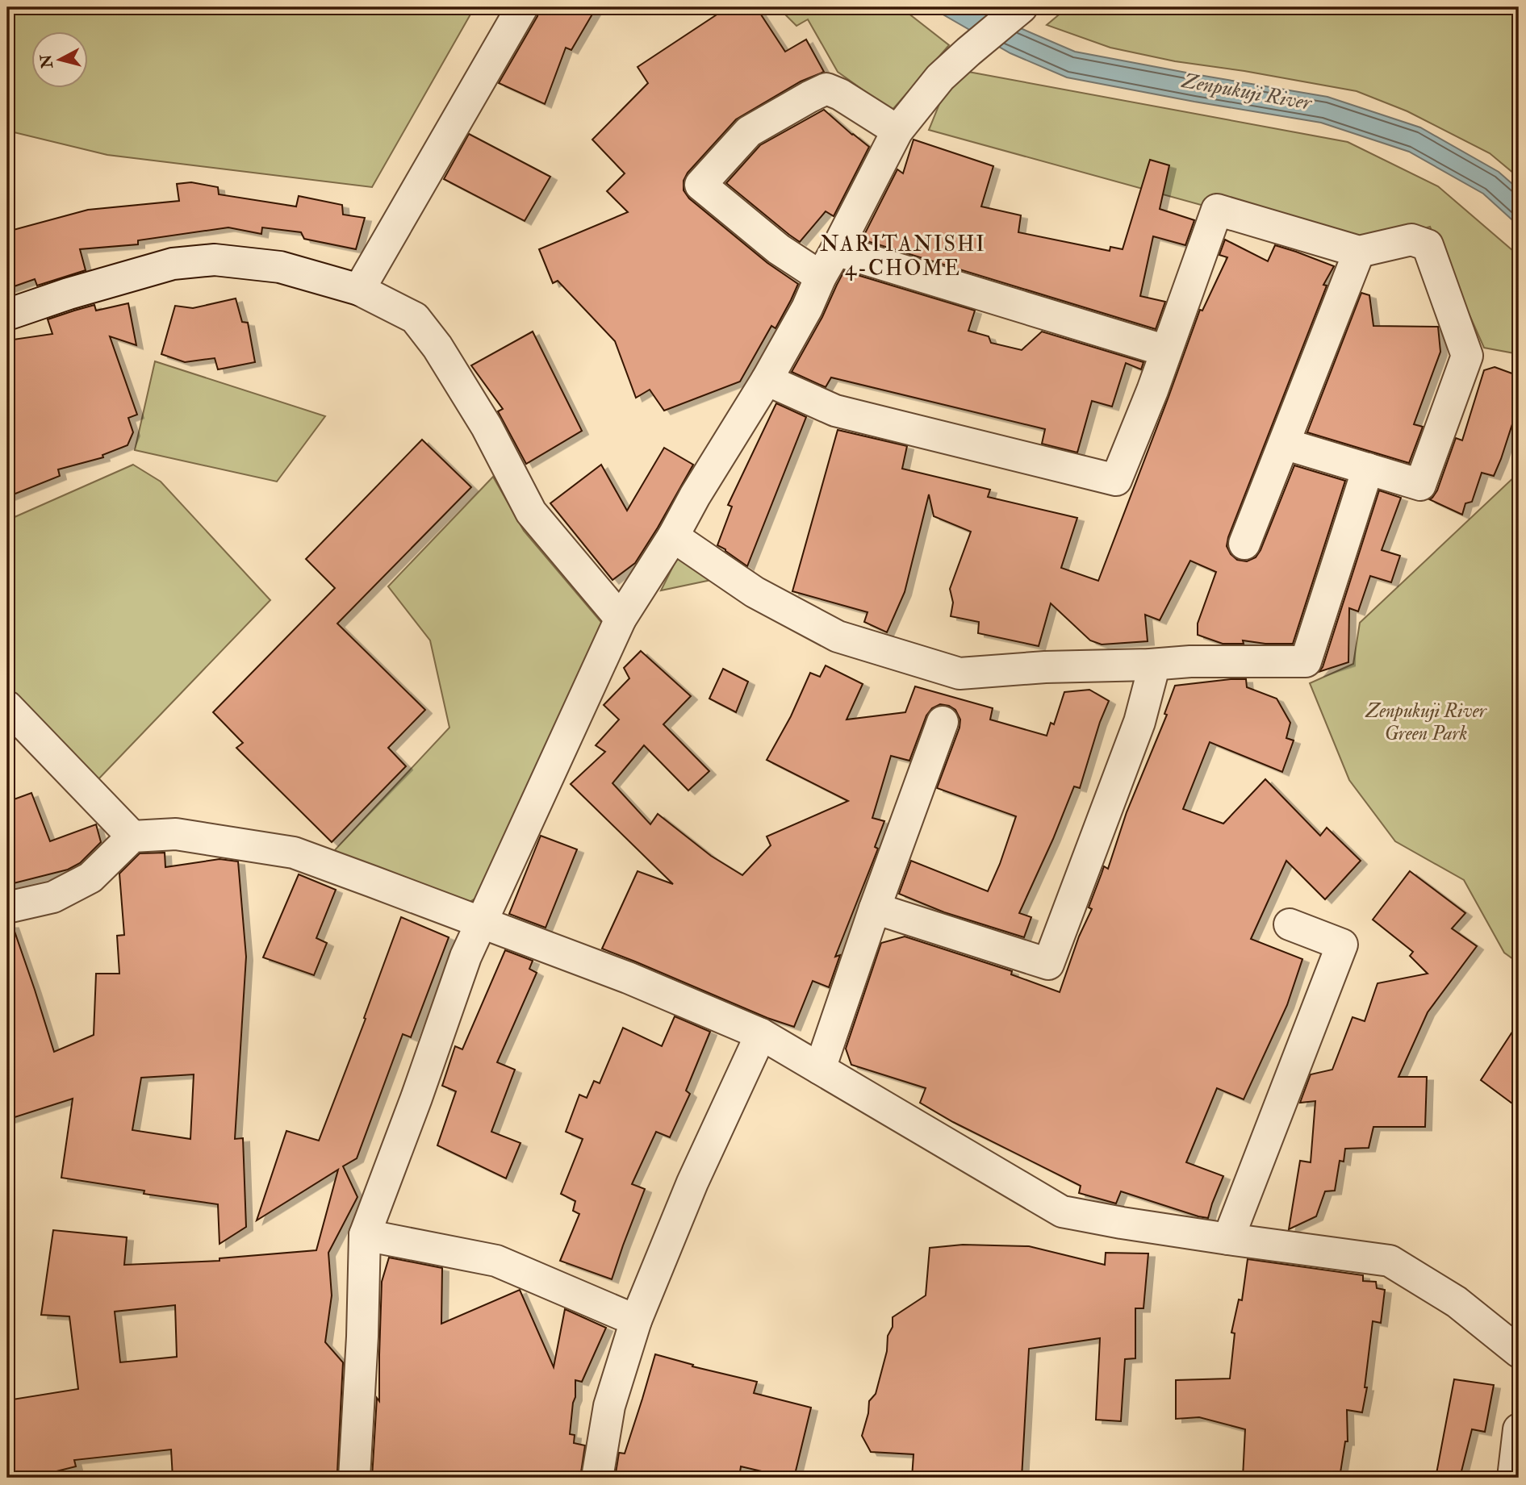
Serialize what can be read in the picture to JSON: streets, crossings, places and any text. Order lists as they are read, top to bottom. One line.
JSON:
{"districts":["NARITANISHI 4-CHOME"],"water":["Zenpukuji River"],"parks":["Zenpukuji River Green Park"],"north":"left"}
